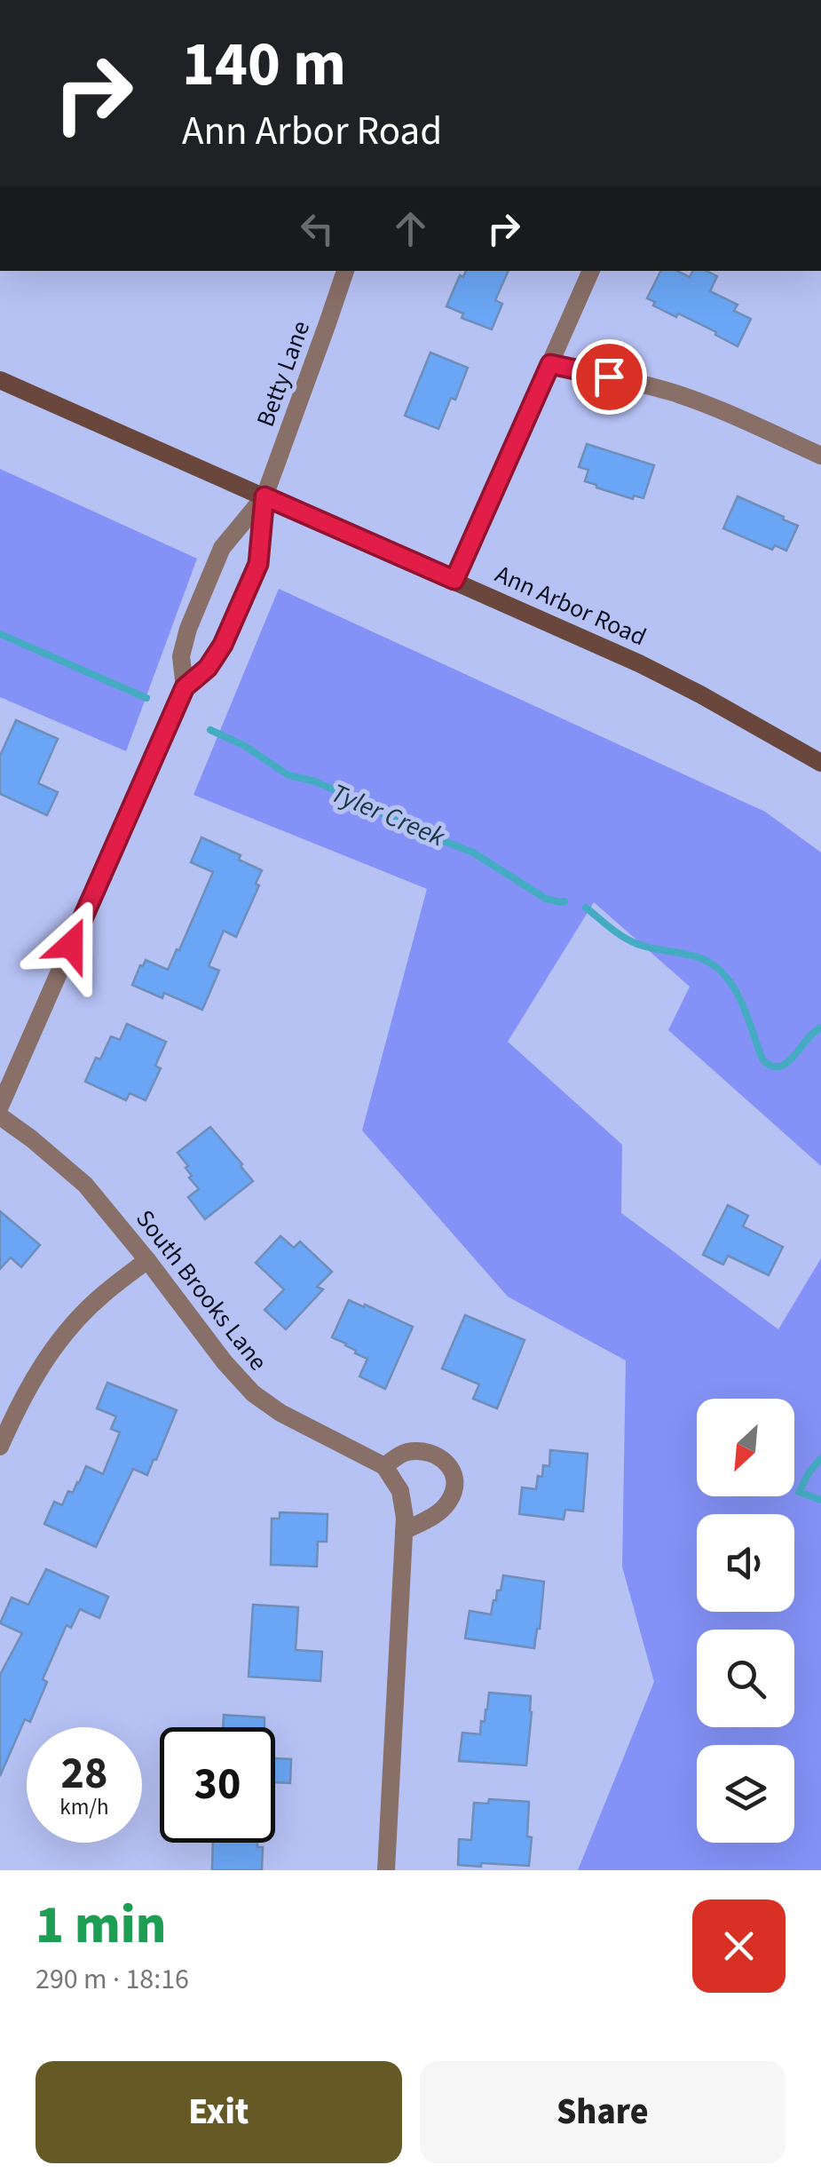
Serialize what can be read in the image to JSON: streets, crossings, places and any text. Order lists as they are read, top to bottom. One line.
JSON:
{"streets":{"main road":["Ann Arbor Road"],"street":["Betty Lane","South Brooks Lane"]},"crossings":[["Betty Lane","Ann Arbor Road"]],"water":["Tyler Creek"],"north":"bottom left","page":{"turn":["140 m","Ann Arbor Road"],"speed":"28 km/h","limit":"30","heading":["1 min","290 m · 18:16"],"buttons":["Exit","Share"]}}
